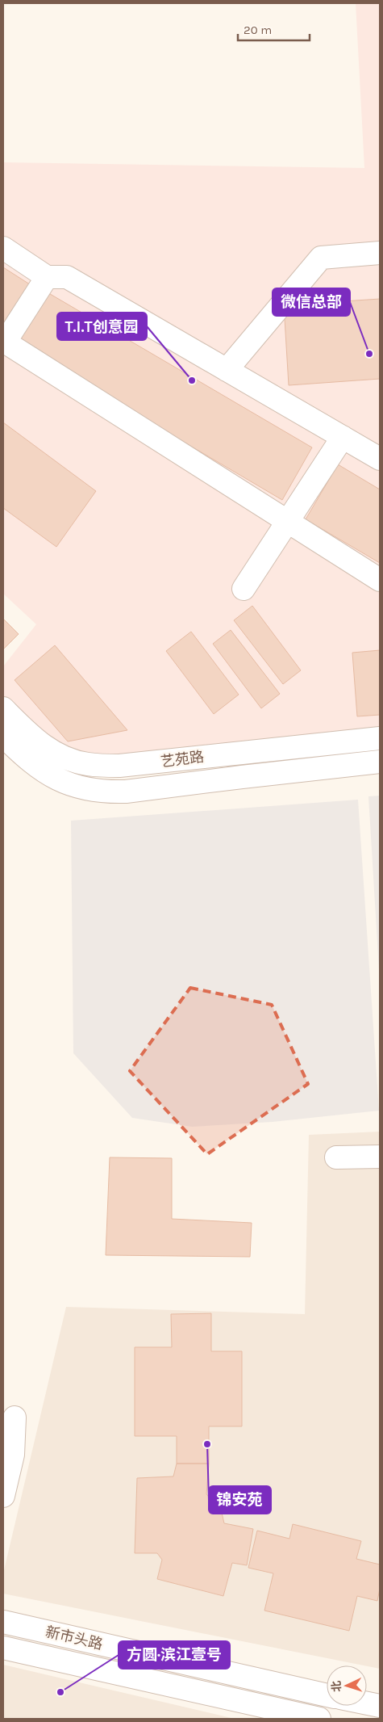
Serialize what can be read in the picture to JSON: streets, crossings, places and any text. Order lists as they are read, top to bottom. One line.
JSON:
{"streets":{"street":["艺苑路","新市头路"]},"places":["微信总部","T.I.T创意园","锦安苑","方圆·滨江壹号"],"scale_bar":"20 m","north":"left"}
